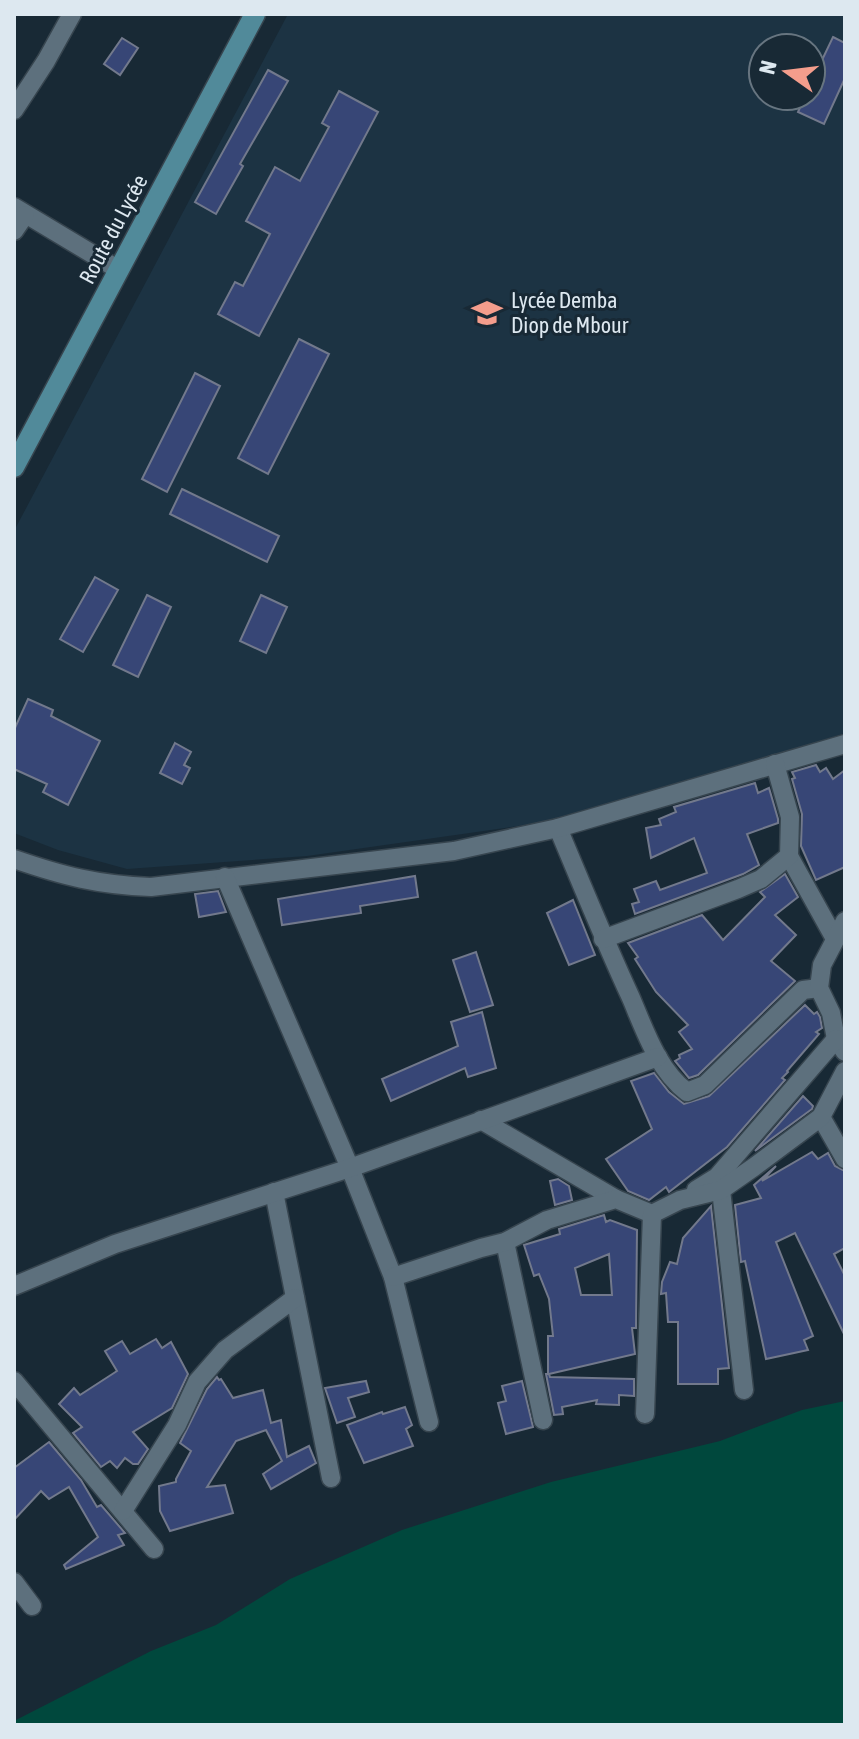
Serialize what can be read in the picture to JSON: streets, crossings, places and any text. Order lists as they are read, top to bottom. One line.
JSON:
{"streets":{"main road":["Route du Lycée"]},"places":{"school or university":["Lycée Demba Diop de Mbour"]},"north":"left"}
